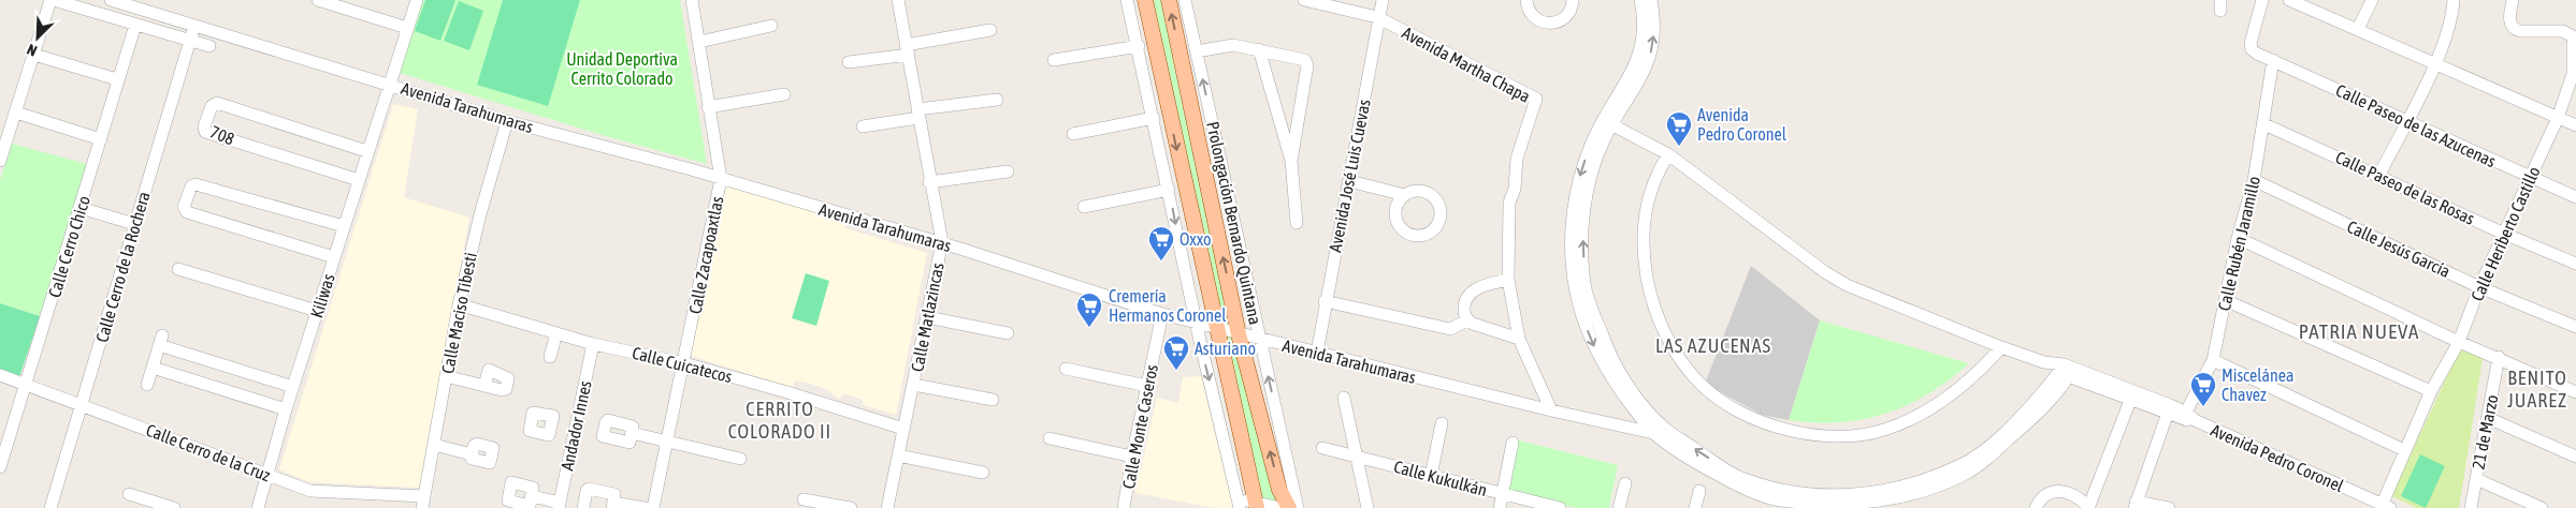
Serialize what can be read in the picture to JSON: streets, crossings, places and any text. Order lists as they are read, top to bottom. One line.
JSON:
{"streets":{"main road":["Prolongación Bernardo Quintana"],"street":["Avenida Martha Chapa","Avenida Tarahumaras","Calle Paseo de las Azucenas","708","Avenida José Luis Cuevas","Calle Paseo de las Rosas","Calle Heriberto Castillo","Calle Rubén Jaramillo","Calle Cerro Chico","Calle Jesús García","Calle Zacapoaxtlas","Calle Cerro de la Rochera","Kiliwas","Calle Maciso Tibesti","Calle Matlazincas","Calle Cuicatecos","Andador Innes","Calle Monte Caseros","21 de Marzo","Calle Cerro de la Cruz","Avenida Pedro Coronel","Calle Kukulkán"]},"crossings":[["Avenida Martha Chapa","Avenida Tarahumaras"],["Avenida Martha Chapa","Avenida José Luis Cuevas"],["Avenida Tarahumaras","Avenida José Luis Cuevas"],["Avenida Tarahumaras","Prolongación Bernardo Quintana"],["Avenida Tarahumaras","Calle Zacapoaxtlas"],["Avenida Tarahumaras","Calle Cerro de la Rochera"],["Avenida Tarahumaras","Kiliwas"],["Avenida Tarahumaras","Calle Maciso Tibesti"],["Avenida Tarahumaras","Calle Matlazincas"],["Avenida Tarahumaras","Calle Monte Caseros"],["Calle Paseo de las Azucenas","Calle Heriberto Castillo"],["Calle Paseo de las Azucenas","Calle Rubén Jaramillo"],["708","Kiliwas"],["Calle Paseo de las Rosas","Calle Heriberto Castillo"],["Calle Paseo de las Rosas","Calle Rubén Jaramillo"],["Calle Heriberto Castillo","Calle Jesús García"],["Calle Heriberto Castillo","Avenida Pedro Coronel"],["Calle Rubén Jaramillo","Calle Jesús García"],["Calle Rubén Jaramillo","Avenida Pedro Coronel"],["Calle Cerro Chico","Calle Cerro de la Cruz"],["Calle Zacapoaxtlas","Calle Cuicatecos"],["Calle Cerro de la Rochera","Calle Cerro de la Cruz"],["Kiliwas","Calle Cerro de la Cruz"],["Calle Maciso Tibesti","Calle Cuicatecos"],["Calle Maciso Tibesti","Calle Cerro de la Cruz"],["Calle Matlazincas","Calle Cuicatecos"],["Calle Cuicatecos","Andador Innes"]],"districts":["PATRIA NUEVA","LAS AZUCENAS","BENITO JUAREZ","CERRITO COLORADO II"],"parks":["Unidad Deportiva Cerrito Colorado"],"places":{"supermarket":["Avenida Pedro Coronel","Oxxo","Cremería Hermanos Coronel","Asturiano","Miscelánea Chavez"]},"north":"bottom left"}
